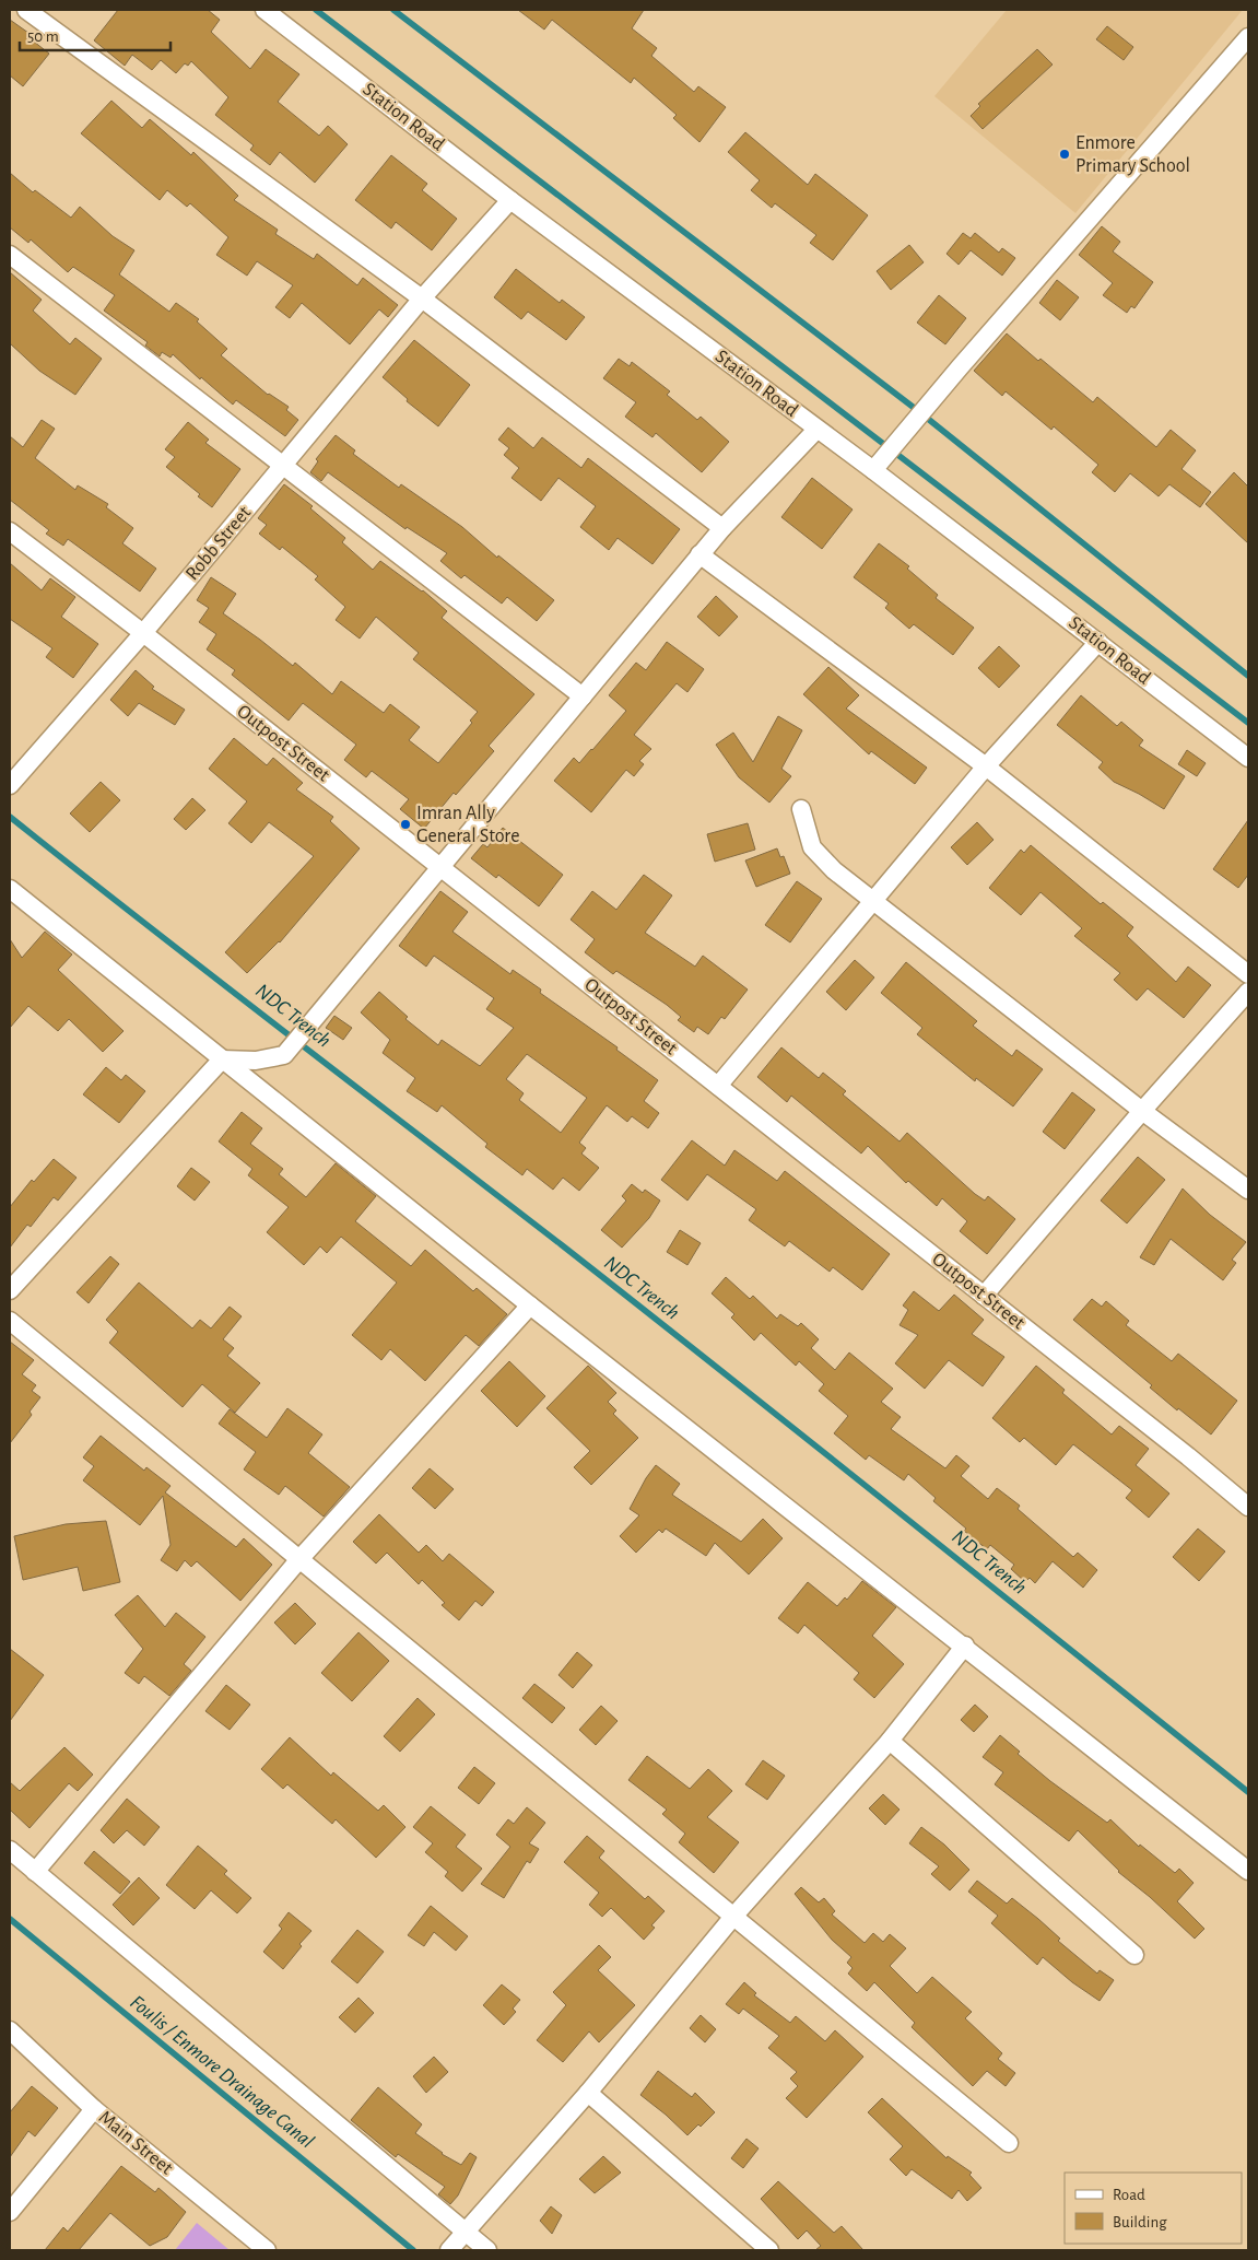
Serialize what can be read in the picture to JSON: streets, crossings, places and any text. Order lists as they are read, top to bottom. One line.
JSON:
{"streets":{"street":["Station Road","Robb Street","Outpost Street","Main Street"]},"crossings":[["Station Road","Robb Street"],["Robb Street","Outpost Street"]],"water":["NDC Trench","Foulis / Enmore Drainage Canal"],"places":["Enmore Primary School","Imran Ally General Store"],"legend":["Road","Building"],"scale_bar":"50 m"}
